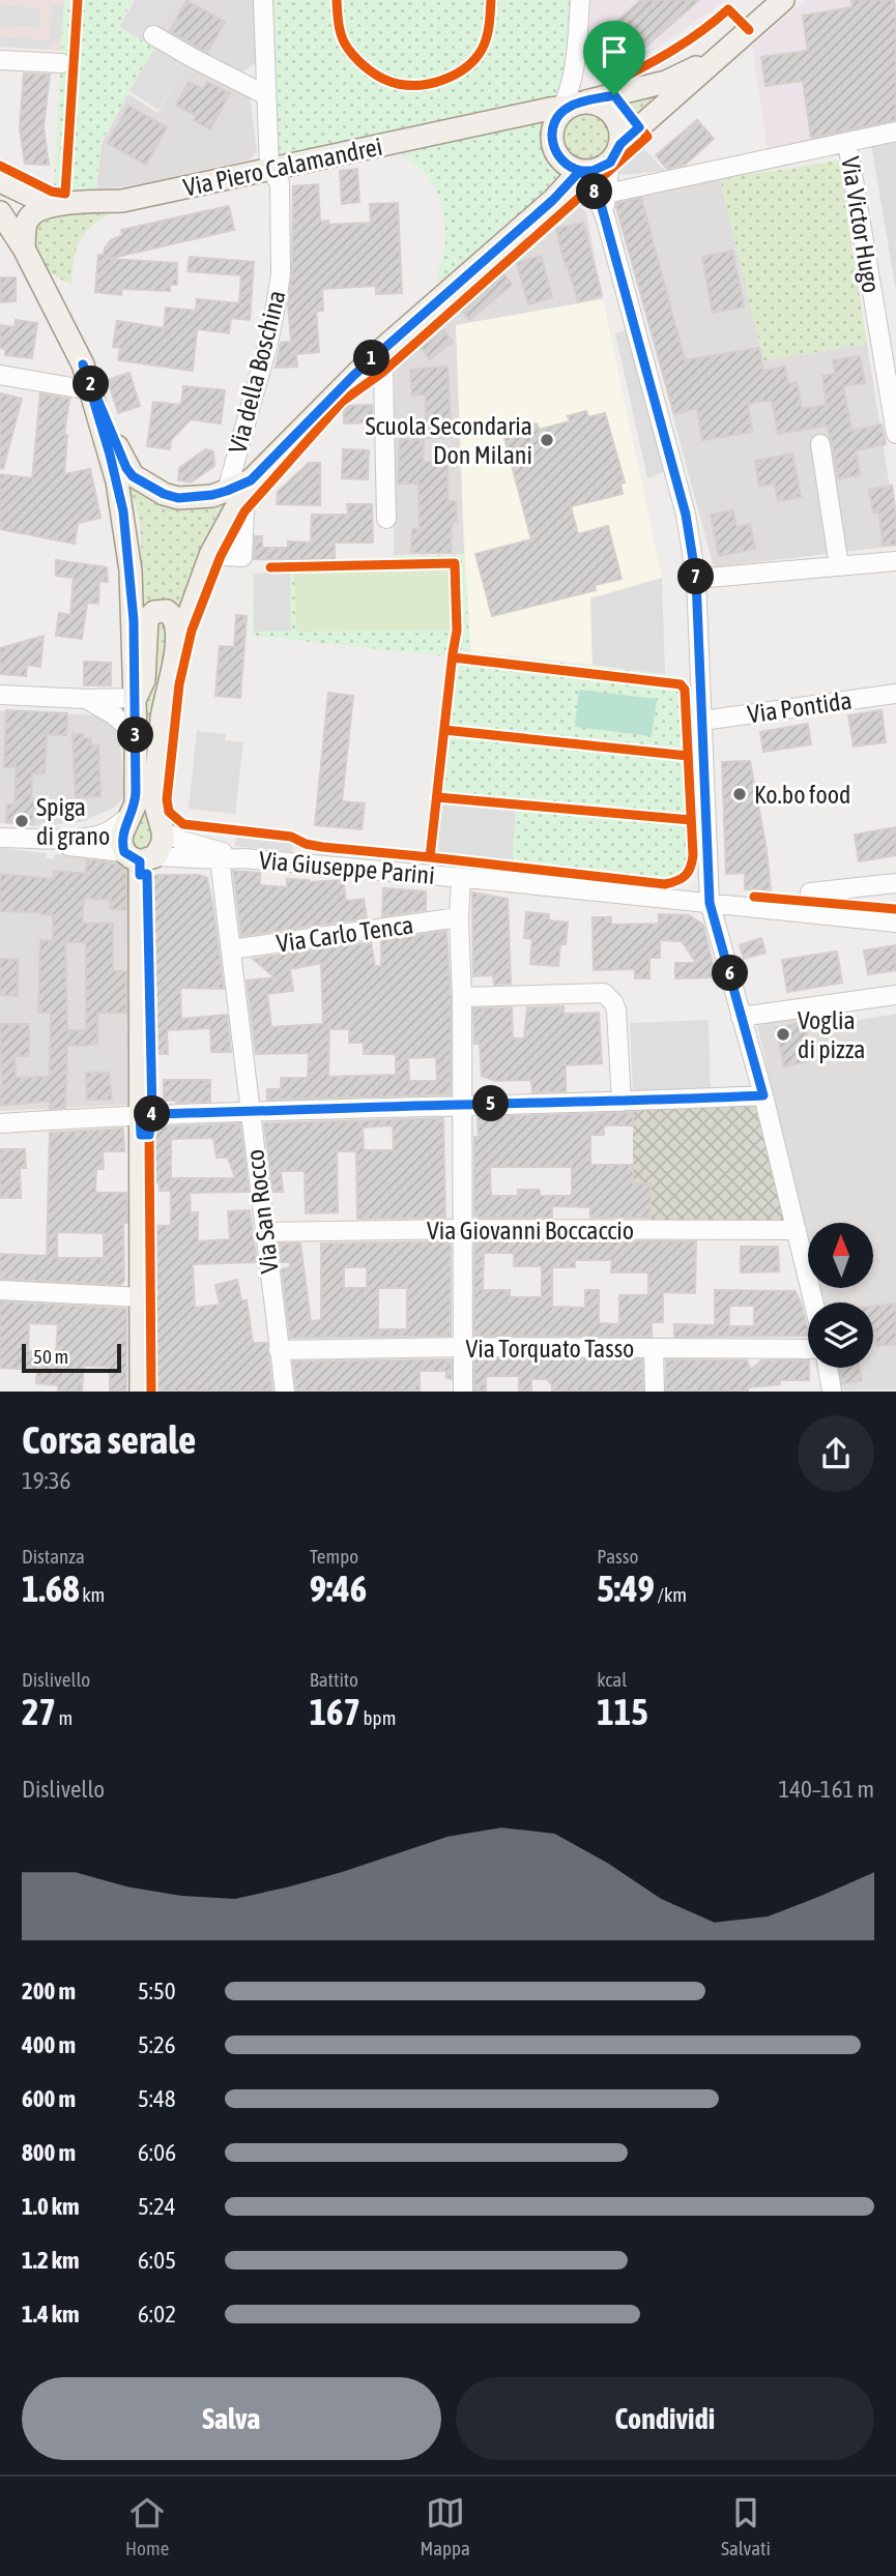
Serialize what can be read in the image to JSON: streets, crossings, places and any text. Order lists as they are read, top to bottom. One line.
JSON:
{"streets":{"main road":["Via Piero Calamandrei"],"street":["Via Victor Hugo","Via della Boschina","Via Pontida","Via Giuseppe Parini","Via Carlo Tenca","Via San Rocco","Via Giovanni Boccaccio","Via Torquato Tasso"]},"crossings":[["Via Piero Calamandrei","Via della Boschina"],["Via Giuseppe Parini","Via San Rocco"],["Via Carlo Tenca","Via San Rocco"],["Via San Rocco","Via Giovanni Boccaccio"],["Via San Rocco","Via Torquato Tasso"]],"places":["Scuola Secondaria Don Milani","Ko.bo food","Spiga di grano","Voglia di pizza"],"scale_bar":"50 m","north":"top","page":{"pins":["8","1","2","7","3","6","5","4"],"scale":"50 m","heading":["Corsa serale","19:36"],"stats":[["Distanza","1.68 km"],["Tempo","9:46"],["Passo","5:49 /km"],["Dislivello","27 m"],["Battito","167 bpm"],["kcal","115"]],"chart":["Dislivello","140–161 m"],"list":[{"name":"200 m","note":"5:50"},{"name":"400 m","note":"5:26"},{"name":"600 m","note":"5:48"},{"name":"800 m","note":"6:06"},{"name":"1.0 km","note":"5:24"},{"name":"1.2 km","note":"6:05"},{"name":"1.4 km","note":"6:02"}],"buttons":["Salva","Condividi"],"tabs":["Home","Mappa","Salvati"]}}
